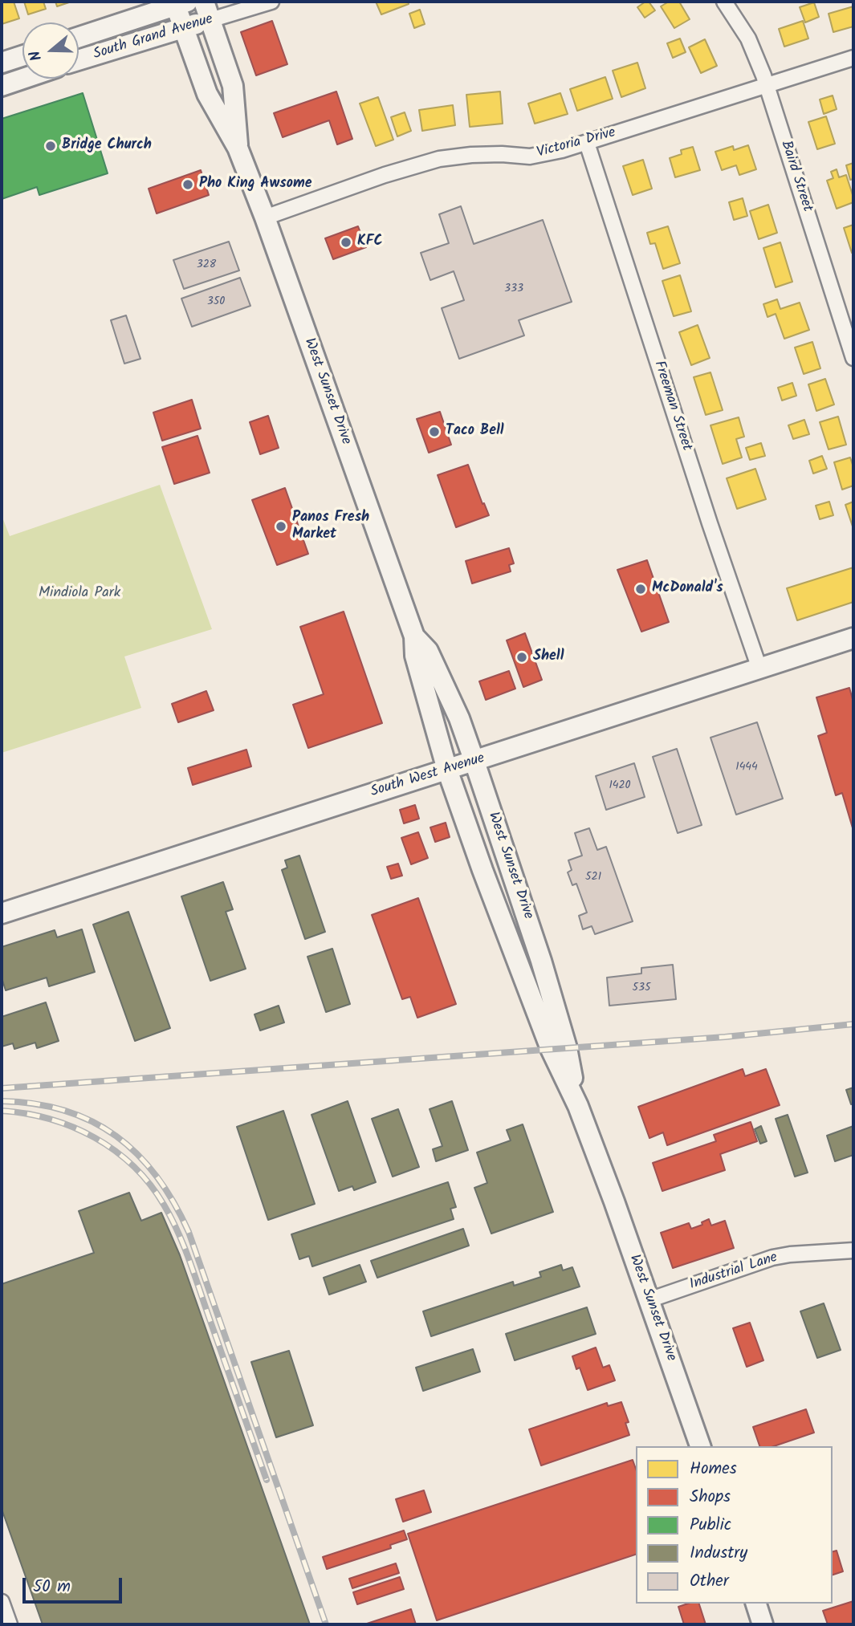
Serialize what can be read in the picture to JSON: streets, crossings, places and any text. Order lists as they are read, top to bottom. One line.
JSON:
{"streets":{"main road":["South Grand Avenue","West Sunset Drive","South West Avenue"],"street":["Victoria Drive","Baird Street","Freeman Street","Industrial Lane"]},"crossings":[["South Grand Avenue","West Sunset Drive"],["Victoria Drive","Baird Street"],["Victoria Drive","West Sunset Drive"],["Victoria Drive","Freeman Street"],["West Sunset Drive","South West Avenue"],["West Sunset Drive","Industrial Lane"],["Freeman Street","South West Avenue"]],"parks":["Mindiola Park"],"places":["Bridge Church","Pho King Awsome","KFC","Taco Bell","Panos Fresh Market","McDonald's","Shell"],"house_numbers":["328","333","350","1444","1420","521","535"],"legend":["Homes","Shops","Public","Industry","Other"],"scale_bar":"50 m","north":"left"}
